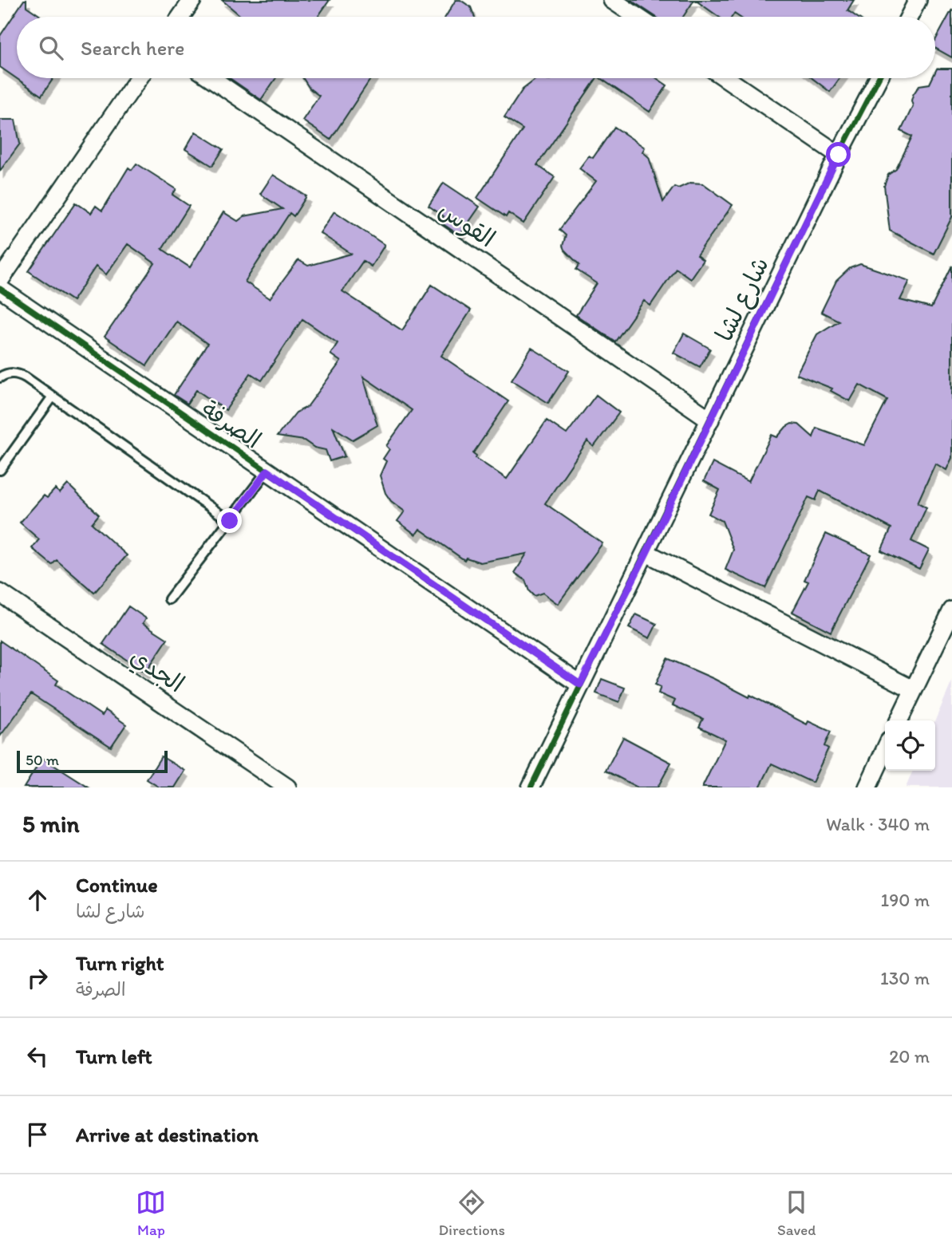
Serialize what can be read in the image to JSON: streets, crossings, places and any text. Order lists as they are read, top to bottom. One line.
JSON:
{"streets":{"street":["القوس","شارع لشا","الصرفة","الجدي"]},"crossings":[["القوس","شارع لشا"],["شارع لشا","الصرفة"]],"scale_bar":"50 m","page":{"search":"Search here","scale":"50 m","heading":["5 min","Walk · 340 m"],"list":[["Continue","شارع لشا","190 m"],["Turn right","الصرفة","130 m"],["Turn left","20 m"],"Arrive at destination"],"nav":["Map","Directions","Saved"]}}
